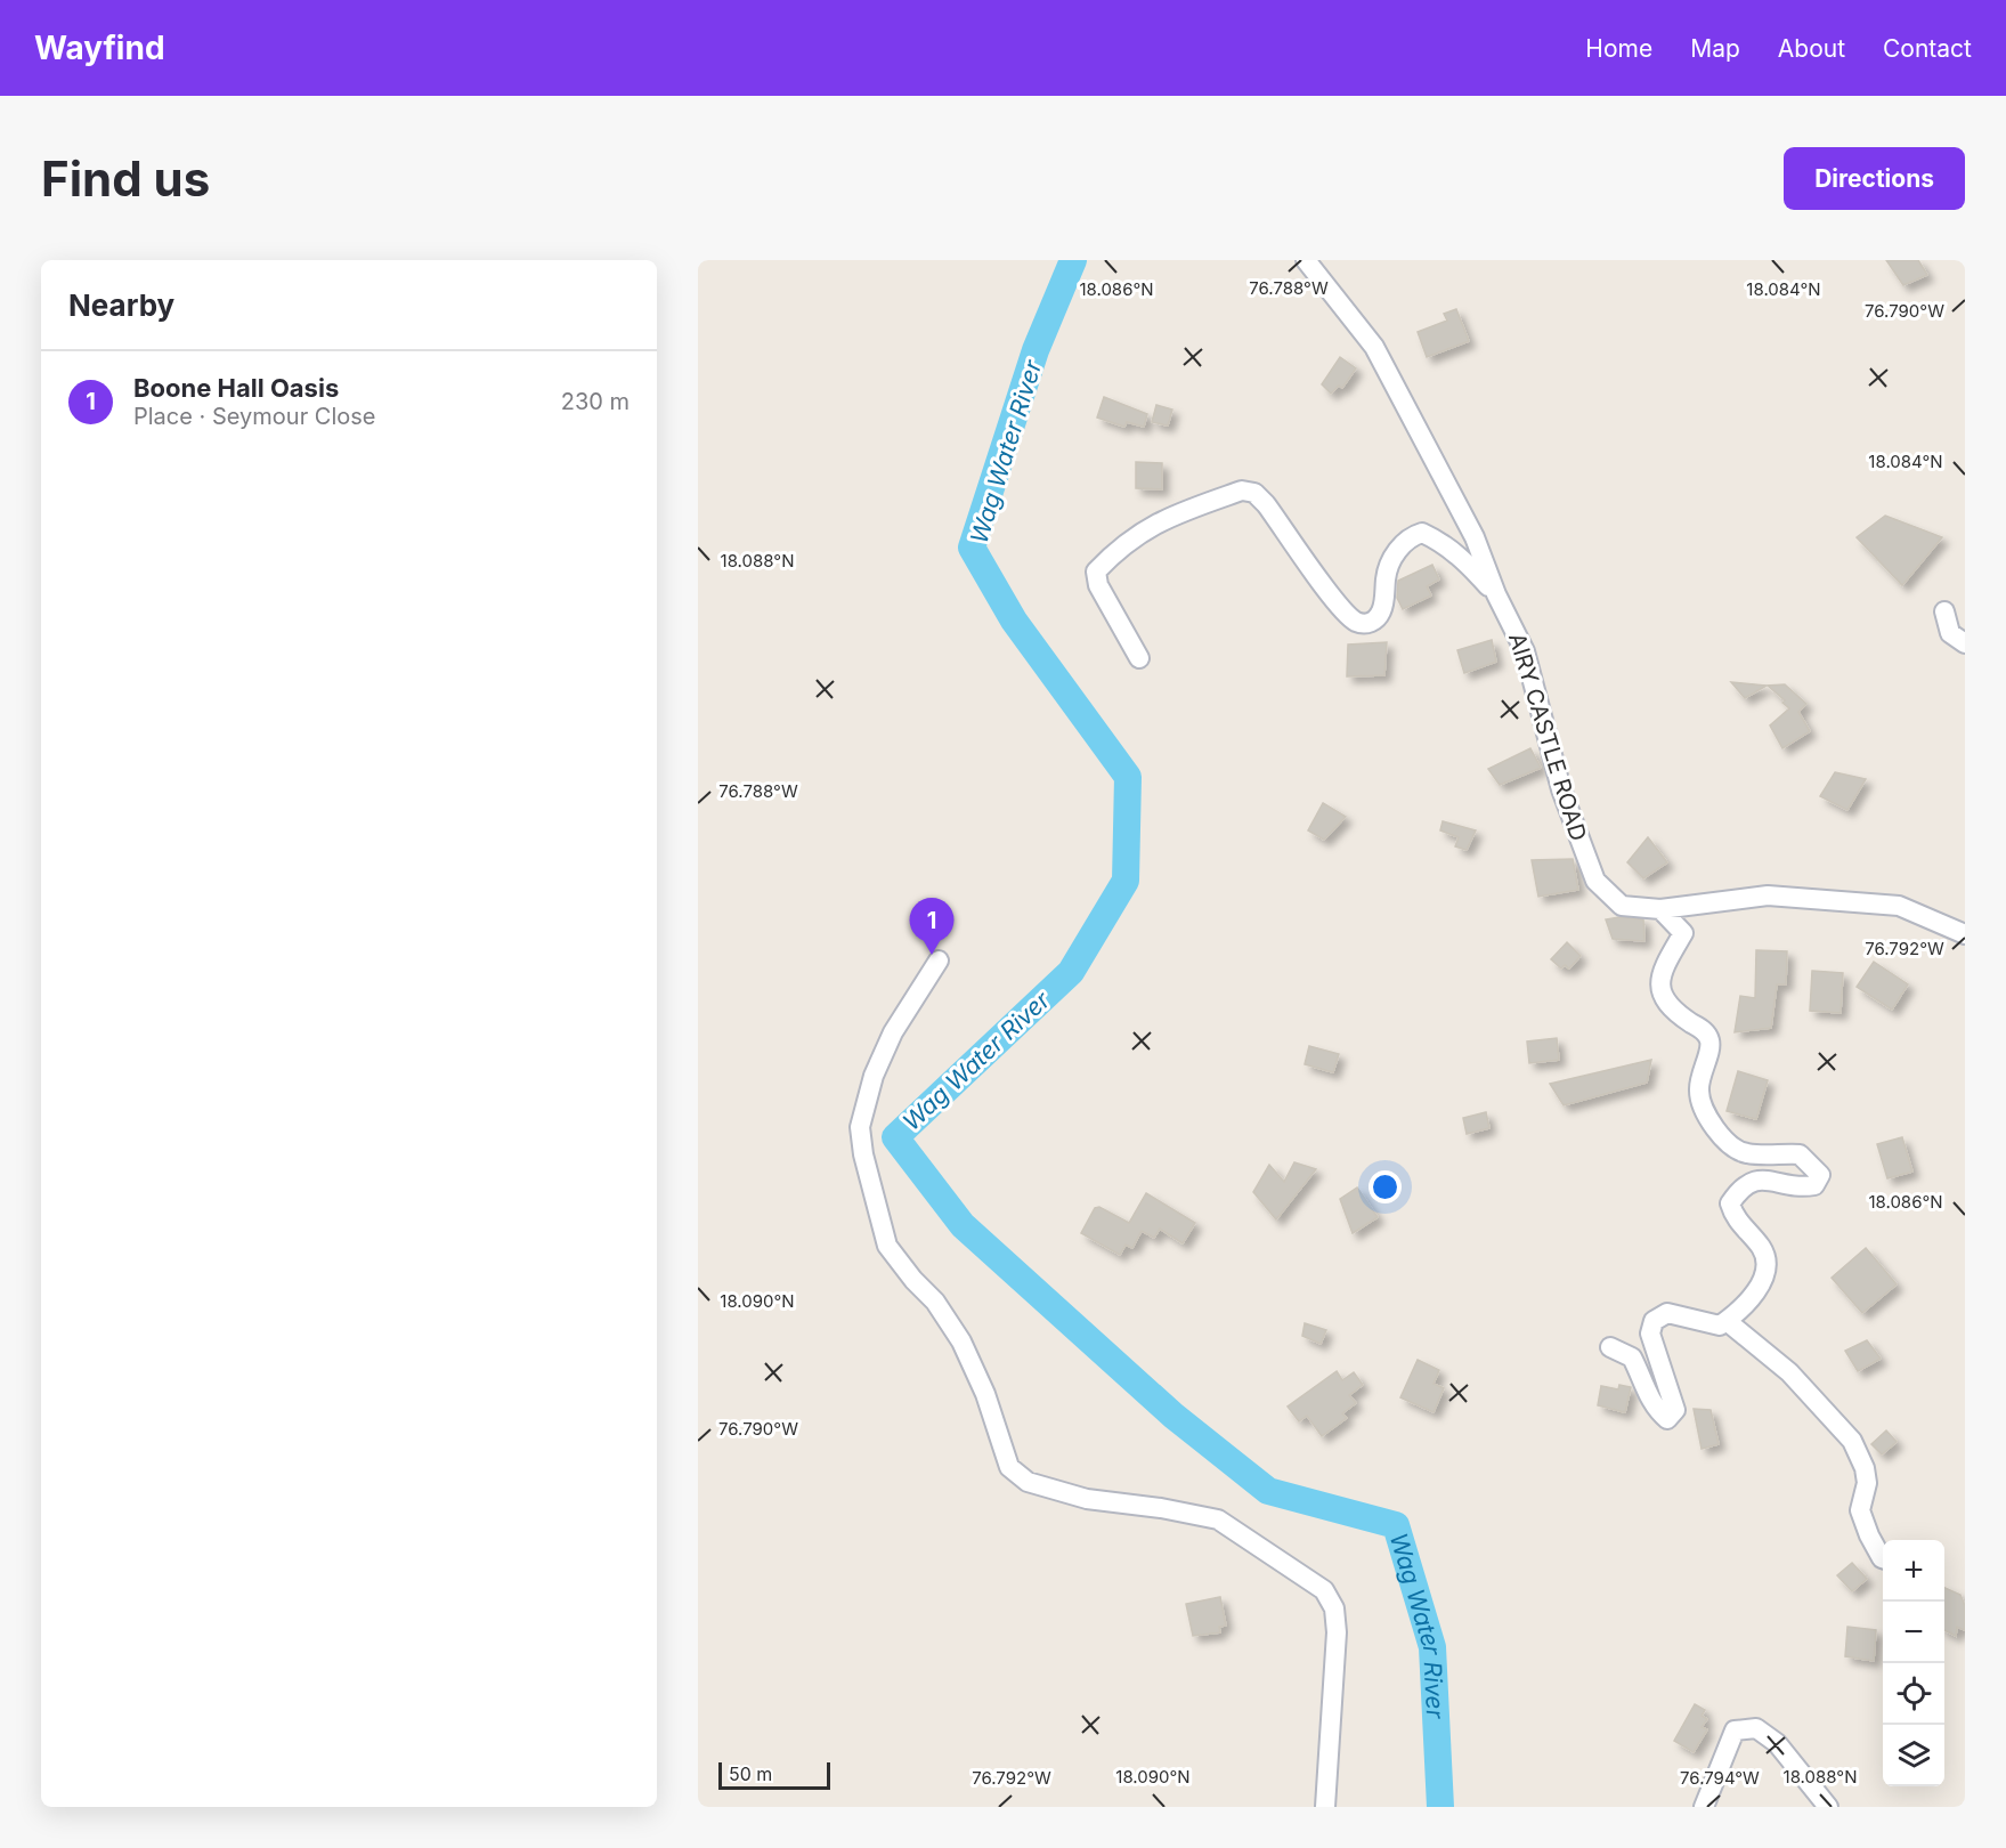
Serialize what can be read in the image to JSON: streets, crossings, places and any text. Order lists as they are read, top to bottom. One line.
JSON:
{"streets":{"street":["AIRY CASTLE ROAD"]},"water":["Wag Water River"],"scale_bar":"50 m","page":{"header":"Wayfind","nav":["Home","Map","About","Contact"],"buttons":"Directions","title":"Find us","heading":"Nearby","list":[{"mark":"1","name":"Boone Hall Oasis","note":"Place · Seymour Close","value":"230 m"}],"pins":"1","map_buttons":["+","−"],"scale":"50 m"},"coordinates":["76.788°W","18.084°N","18.086°N","76.790°W","18.088°N","76.792°W","18.090°N","76.794°W"]}
